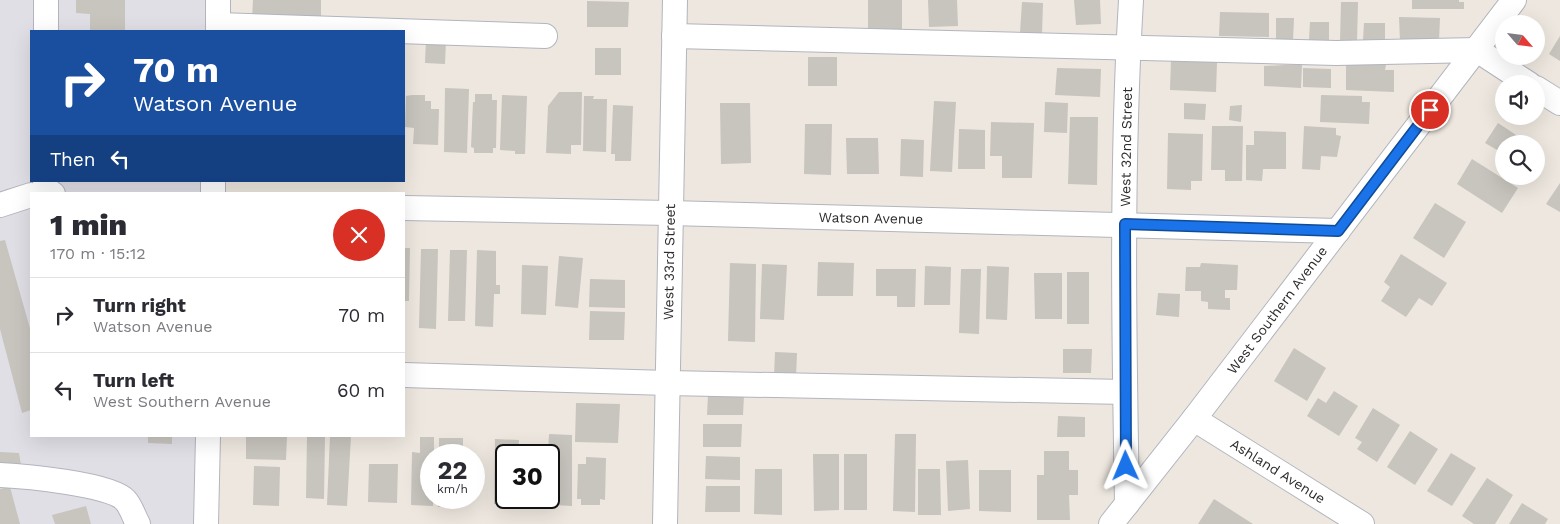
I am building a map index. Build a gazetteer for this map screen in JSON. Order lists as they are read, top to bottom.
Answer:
{
  "streets": {
    "street": [
      "West 32nd Street",
      "Watson Avenue",
      "West 33rd Street",
      "West Southern Avenue",
      "Ashland Avenue"
    ]
  },
  "crossings": [
    ["West 32nd Street", "Watson Avenue"],
    ["West 32nd Street", "West Southern Avenue"],
    ["Watson Avenue", "West 33rd Street"],
    ["Watson Avenue", "West Southern Avenue"],
    ["West Southern Avenue", "Ashland Avenue"]
  ],
  "north": "bottom right",
  "page": {
    "turn": ["70 m", "Watson Avenue"],
    "then": "Then",
    "heading": ["1 min", "170 m · 15:12"],
    "list": [
      {
        "name": "Turn right",
        "note": "Watson Avenue",
        "value": "70 m"
      },
      {
        "name": "Turn left",
        "note": "West Southern Avenue",
        "value": "60 m"
      }
    ],
    "speed": "22 km/h",
    "limit": "30"
  }
}
